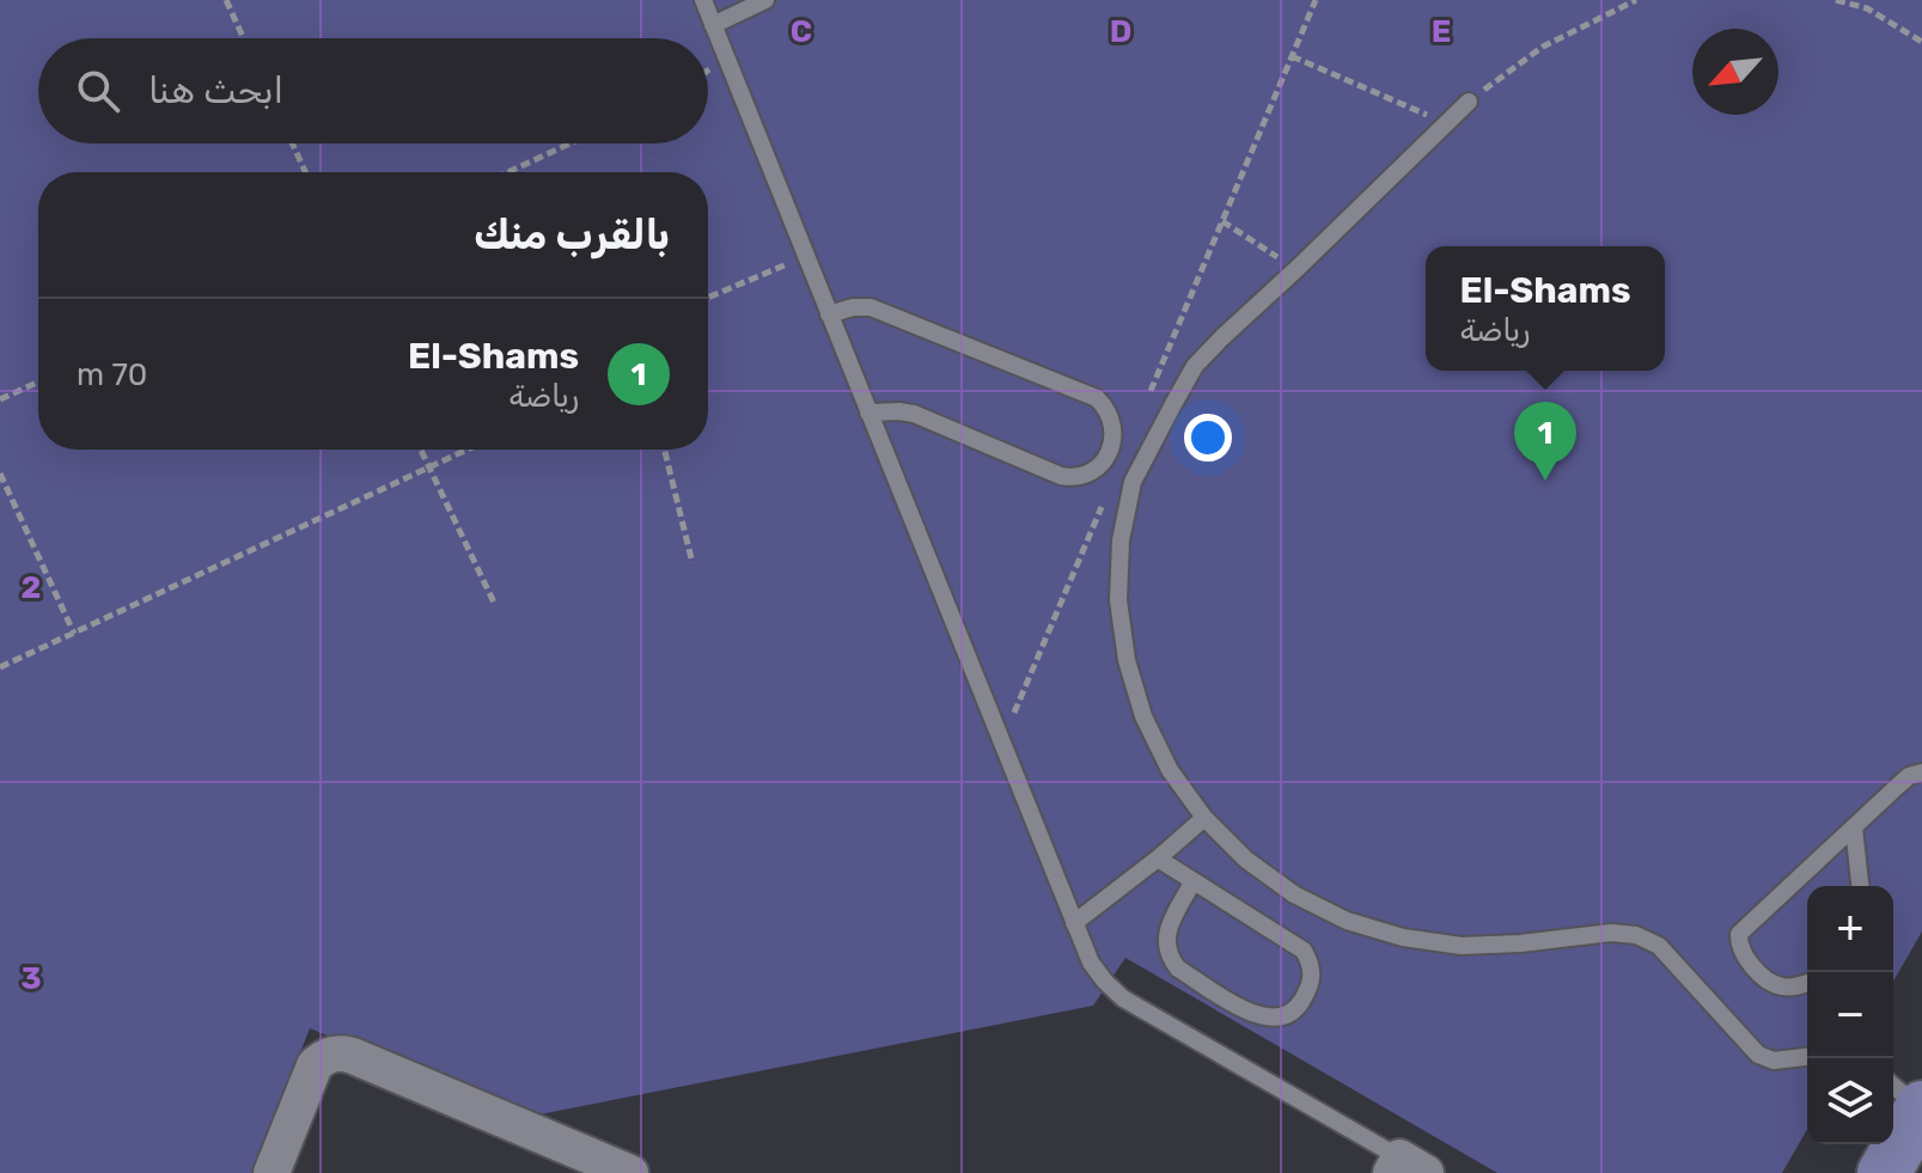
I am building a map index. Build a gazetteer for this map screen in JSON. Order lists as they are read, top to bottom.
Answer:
{
  "north": "bottom left",
  "page": {
    "search": "ابحث هنا",
    "heading": "بالقرب منك",
    "popup": ["El-Shams", "رياضة"],
    "list": [
      {
        "mark": "1",
        "name": "El-Shams",
        "note": "رياضة",
        "value": "70 m"
      }
    ],
    "pins": "1",
    "map_buttons": ["+", "−"]
  },
  "grid": {
    "columns": ["C", "D", "E"],
    "rows": ["2", "3"]
  }
}
